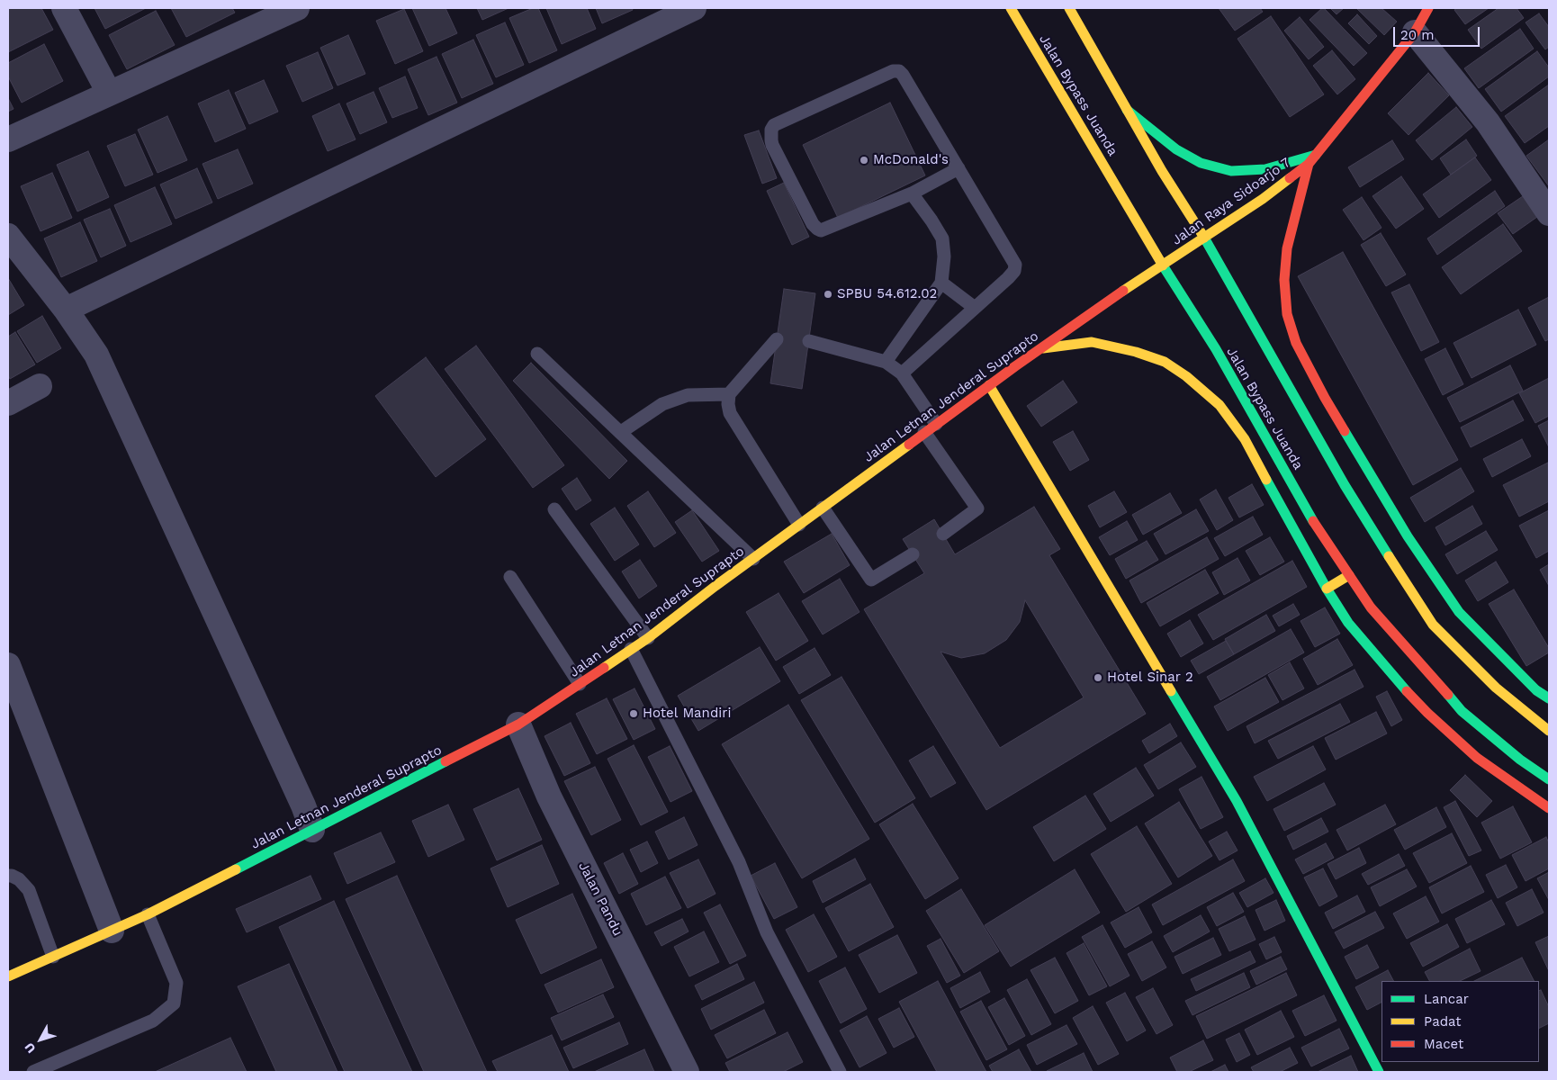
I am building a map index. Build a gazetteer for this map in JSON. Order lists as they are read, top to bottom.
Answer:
{
  "streets": {
    "main road": ["Jalan Bypass Juanda", "Jalan Raya Sidoarjo 7", "Jalan Letnan Jenderal Suprapto"],
    "street": ["Jalan Pandu"]
  },
  "crossings": [
    ["Jalan Bypass Juanda", "Jalan Raya Sidoarjo 7"],
    ["Jalan Bypass Juanda", "Jalan Letnan Jenderal Suprapto"],
    ["Jalan Raya Sidoarjo 7", "Jalan Letnan Jenderal Suprapto"],
    ["Jalan Letnan Jenderal Suprapto", "Jalan Pandu"]
  ],
  "places": [
    "McDonald's",
    "SPBU 54.612.02",
    "Hotel Sinar 2",
    "Hotel Mandiri"
  ],
  "legend": ["Lancar", "Padat", "Macet"],
  "scale_bar": "20 m",
  "north": "bottom left"
}
